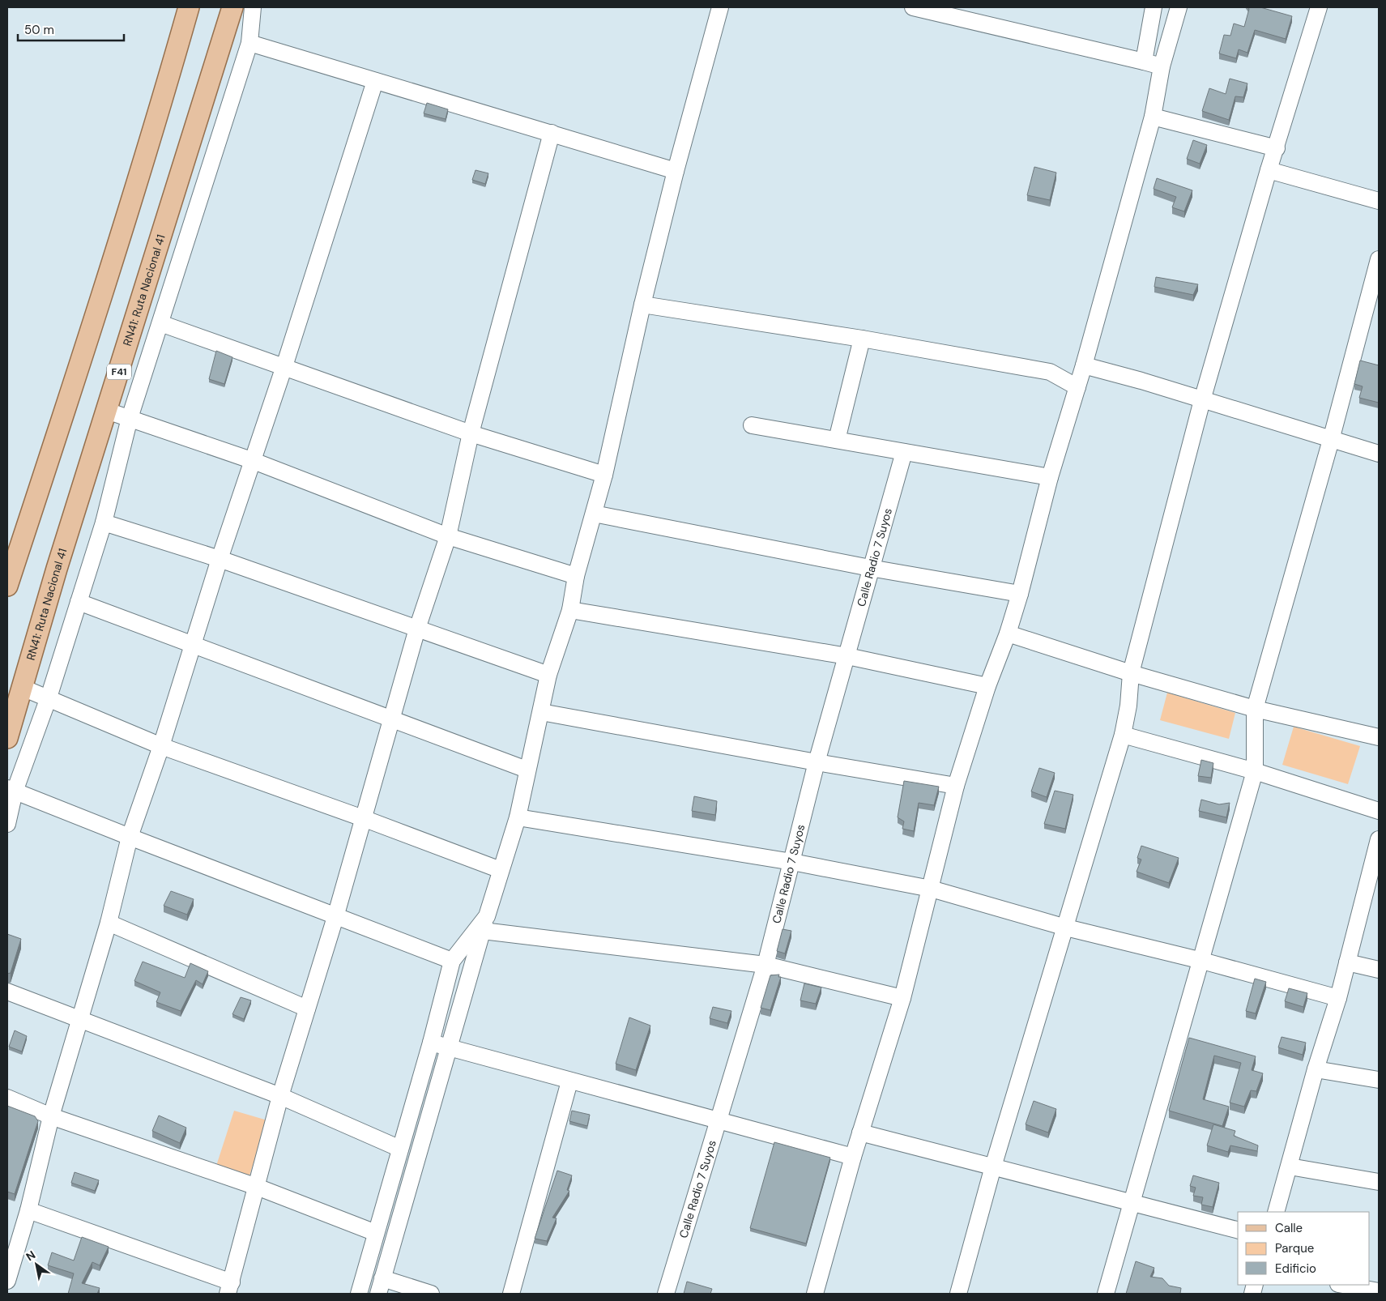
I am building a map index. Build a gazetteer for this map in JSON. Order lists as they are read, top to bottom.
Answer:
{
  "streets": {
    "main road": ["RN41: Ruta Nacional 41", "F41"],
    "street": ["Calle Radio 7 Suyos"]
  },
  "legend": ["Calle", "Parque", "Edificio"],
  "scale_bar": "50 m",
  "north": "top left"
}
